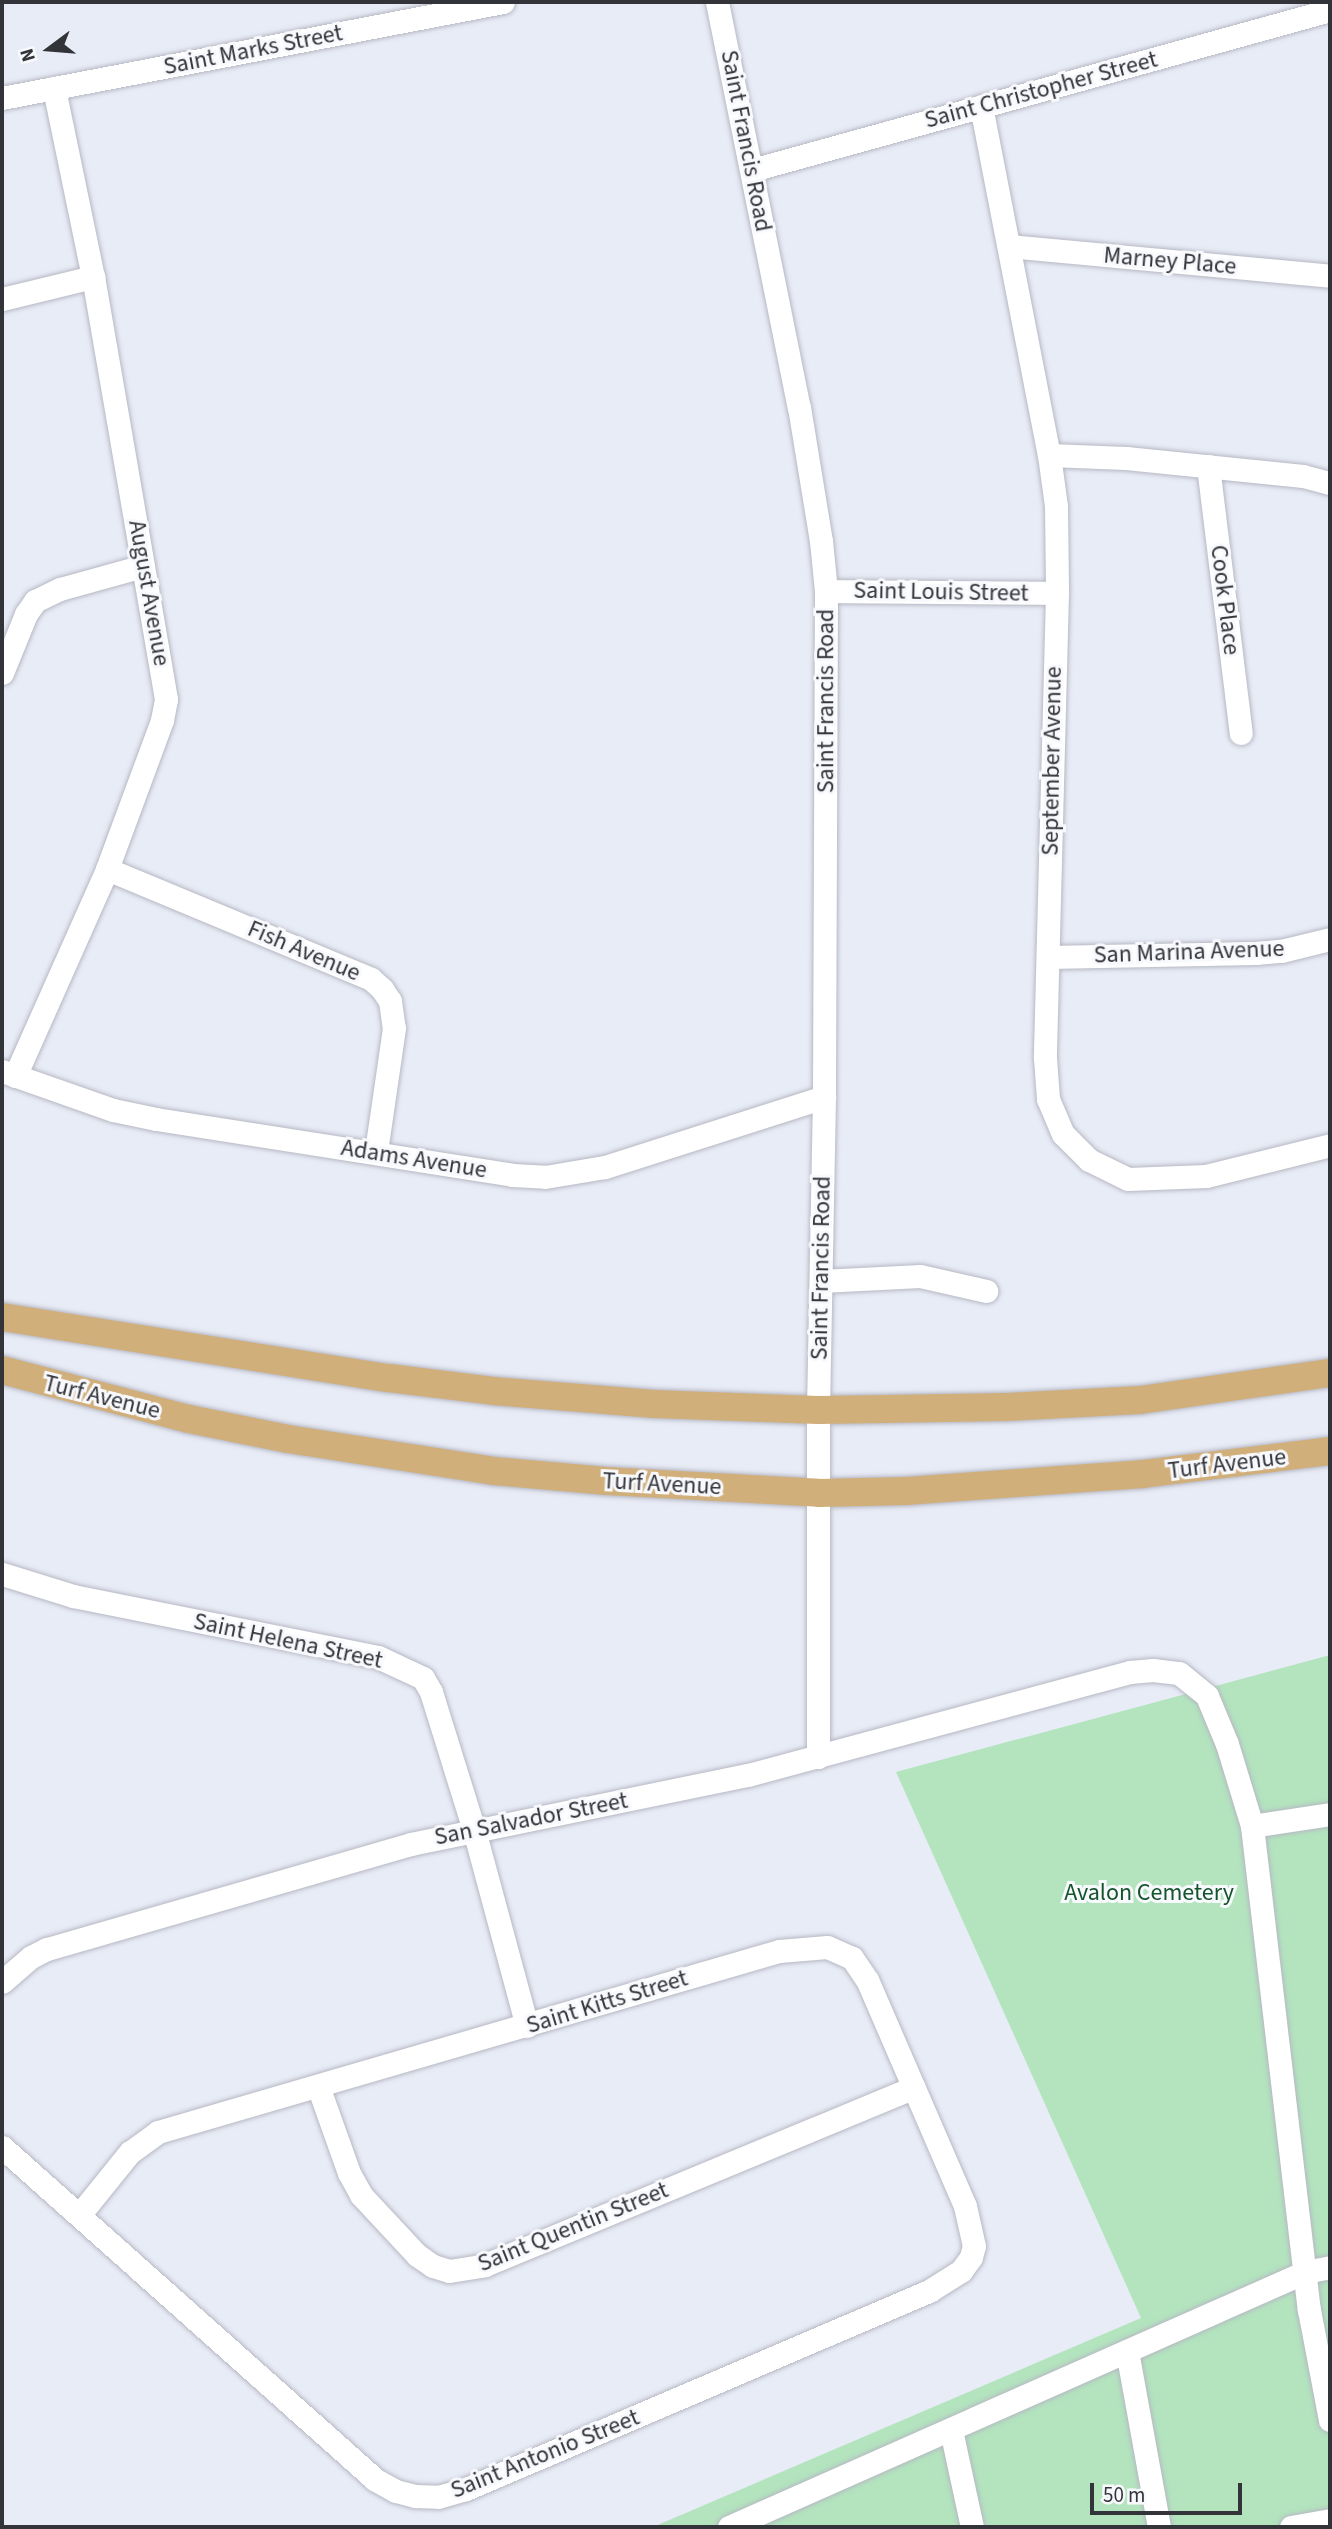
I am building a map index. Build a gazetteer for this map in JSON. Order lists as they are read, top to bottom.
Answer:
{
  "streets": {
    "main road": ["Turf Avenue"],
    "street": [
      "Saint Marks Street",
      "Saint Christopher Street",
      "Saint Francis Road",
      "Marney Place",
      "Saint Louis Street",
      "August Avenue",
      "Cook Place",
      "September Avenue",
      "Fish Avenue",
      "San Marina Avenue",
      "Adams Avenue",
      "Saint Helena Street",
      "San Salvador Street",
      "Saint Kitts Street",
      "Saint Quentin Street",
      "Saint Antonio Street"
    ]
  },
  "crossings": [
    ["Saint Marks Street", "August Avenue"],
    ["Saint Christopher Street", "Saint Francis Road"],
    ["Saint Christopher Street", "September Avenue"],
    ["Saint Francis Road", "Saint Louis Street"],
    ["Saint Francis Road", "Adams Avenue"],
    ["Saint Francis Road", "Turf Avenue"],
    ["Marney Place", "September Avenue"],
    ["Saint Louis Street", "September Avenue"],
    ["August Avenue", "Fish Avenue"],
    ["August Avenue", "Adams Avenue"],
    ["September Avenue", "San Marina Avenue"],
    ["Fish Avenue", "Adams Avenue"],
    ["Saint Helena Street", "San Salvador Street"],
    ["Saint Helena Street", "Saint Kitts Street"],
    ["Saint Kitts Street", "Saint Quentin Street"],
    ["Saint Kitts Street", "Saint Antonio Street"]
  ],
  "parks": ["Avalon Cemetery"],
  "scale_bar": "50 m",
  "north": "left"
}
